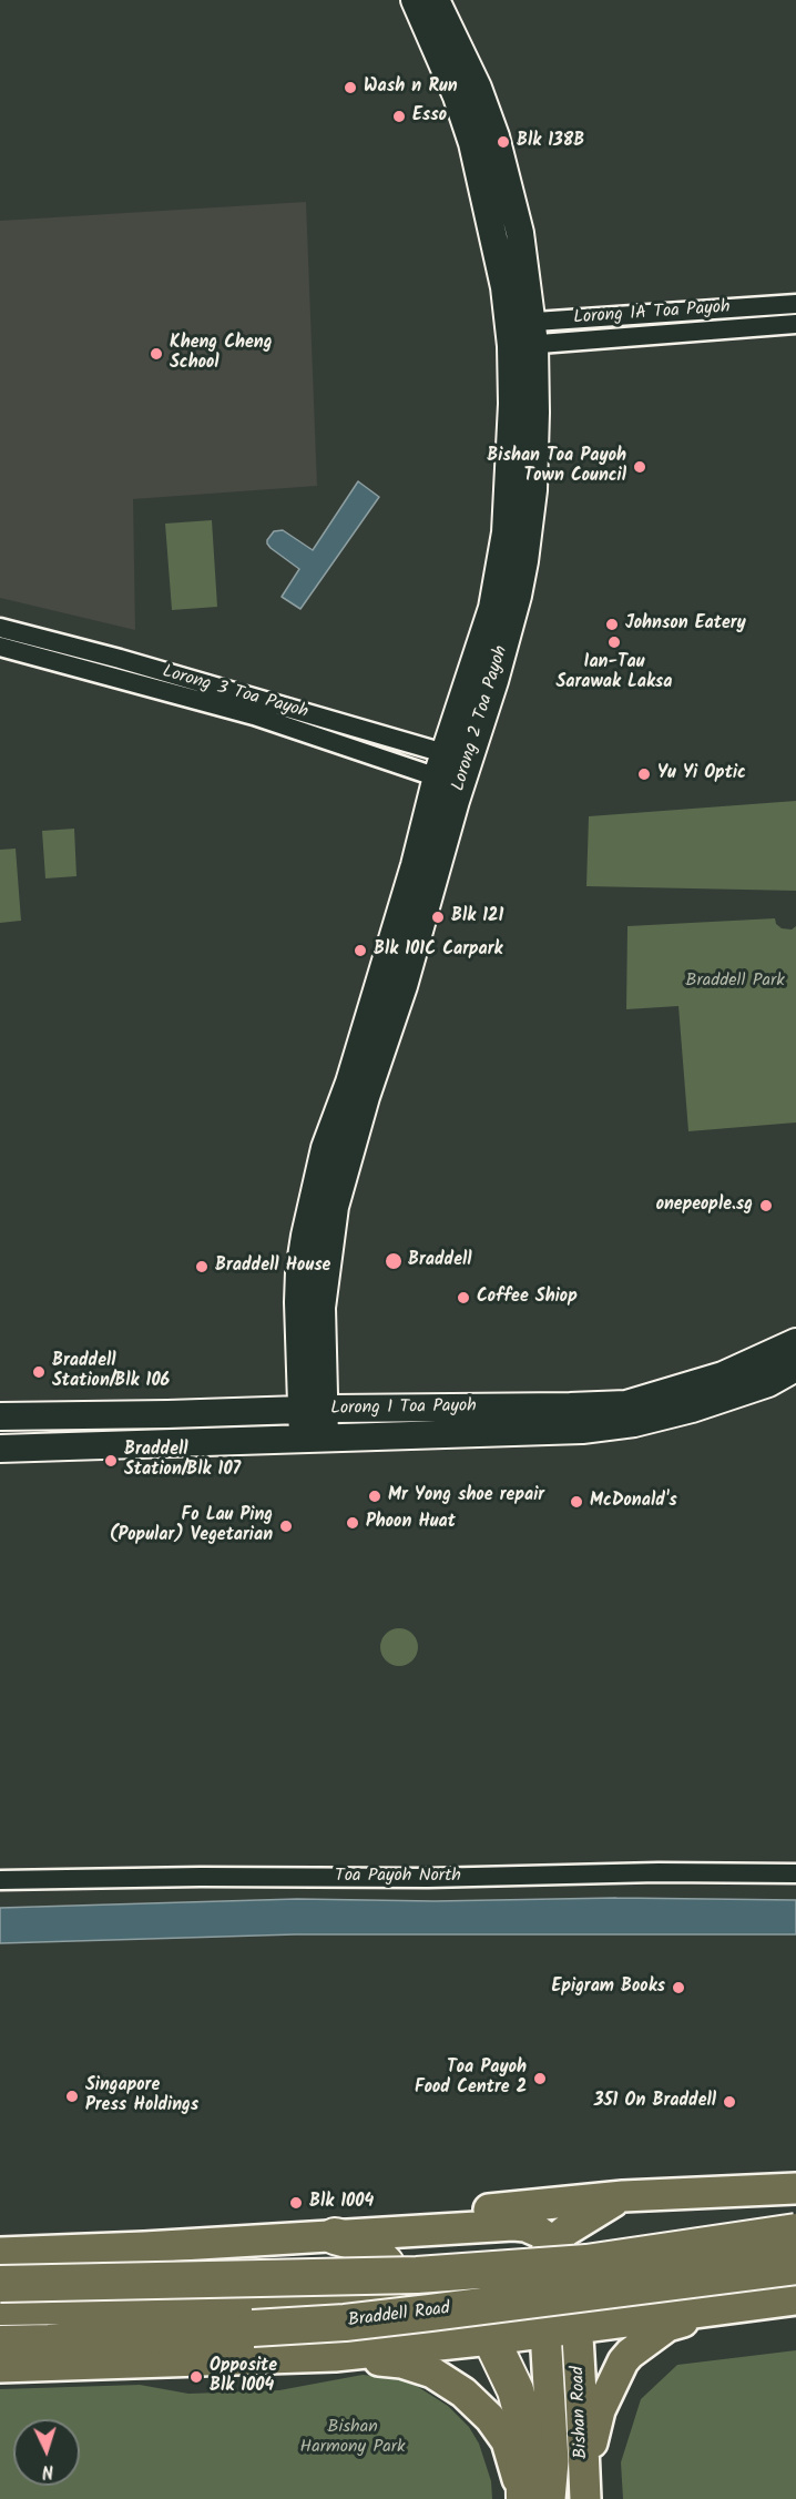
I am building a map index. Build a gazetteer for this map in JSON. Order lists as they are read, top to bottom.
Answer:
{
  "streets": {
    "highway": ["Braddell Road"],
    "main road": ["Bishan Road"],
    "street": [
      "Lorong 1A Toa Payoh",
      "Lorong 3 Toa Payoh",
      "Lorong 2 Toa Payoh",
      "Lorong 1 Toa Payoh",
      "Toa Payoh North"
    ]
  },
  "crossings": [
    ["Lorong 1A Toa Payoh", "Lorong 2 Toa Payoh"],
    ["Lorong 3 Toa Payoh", "Lorong 2 Toa Payoh"],
    ["Lorong 2 Toa Payoh", "Lorong 1 Toa Payoh"],
    ["Braddell Road", "Bishan Road"]
  ],
  "parks": ["Braddell Park", "Bishan Harmony Park"],
  "places": [
    "Wash n Run",
    "Esso",
    "Blk 138B",
    "Kheng Cheng School",
    "Bishan Toa Payoh Town Council",
    "Johnson Eatery",
    "Ian-Tau Sarawak Laksa",
    "Yu Yi Optic",
    "Blk 121",
    "Blk 101C Carpark",
    "onepeople.sg",
    "Braddell",
    "Braddell House",
    "Coffee Shiop",
    "Braddell Station/Blk 106",
    "Braddell Station/Blk 107",
    "Mr Yong shoe repair",
    "McDonald's",
    "Phoon Huat",
    "Fo Lau Ping (Popular) Vegetarian",
    "Epigram Books",
    "Toa Payoh Food Centre 2",
    "Singapore Press Holdings",
    "351 On Braddell",
    "Blk 1004",
    "Opposite Blk 1004"
  ],
  "north": "bottom"
}
